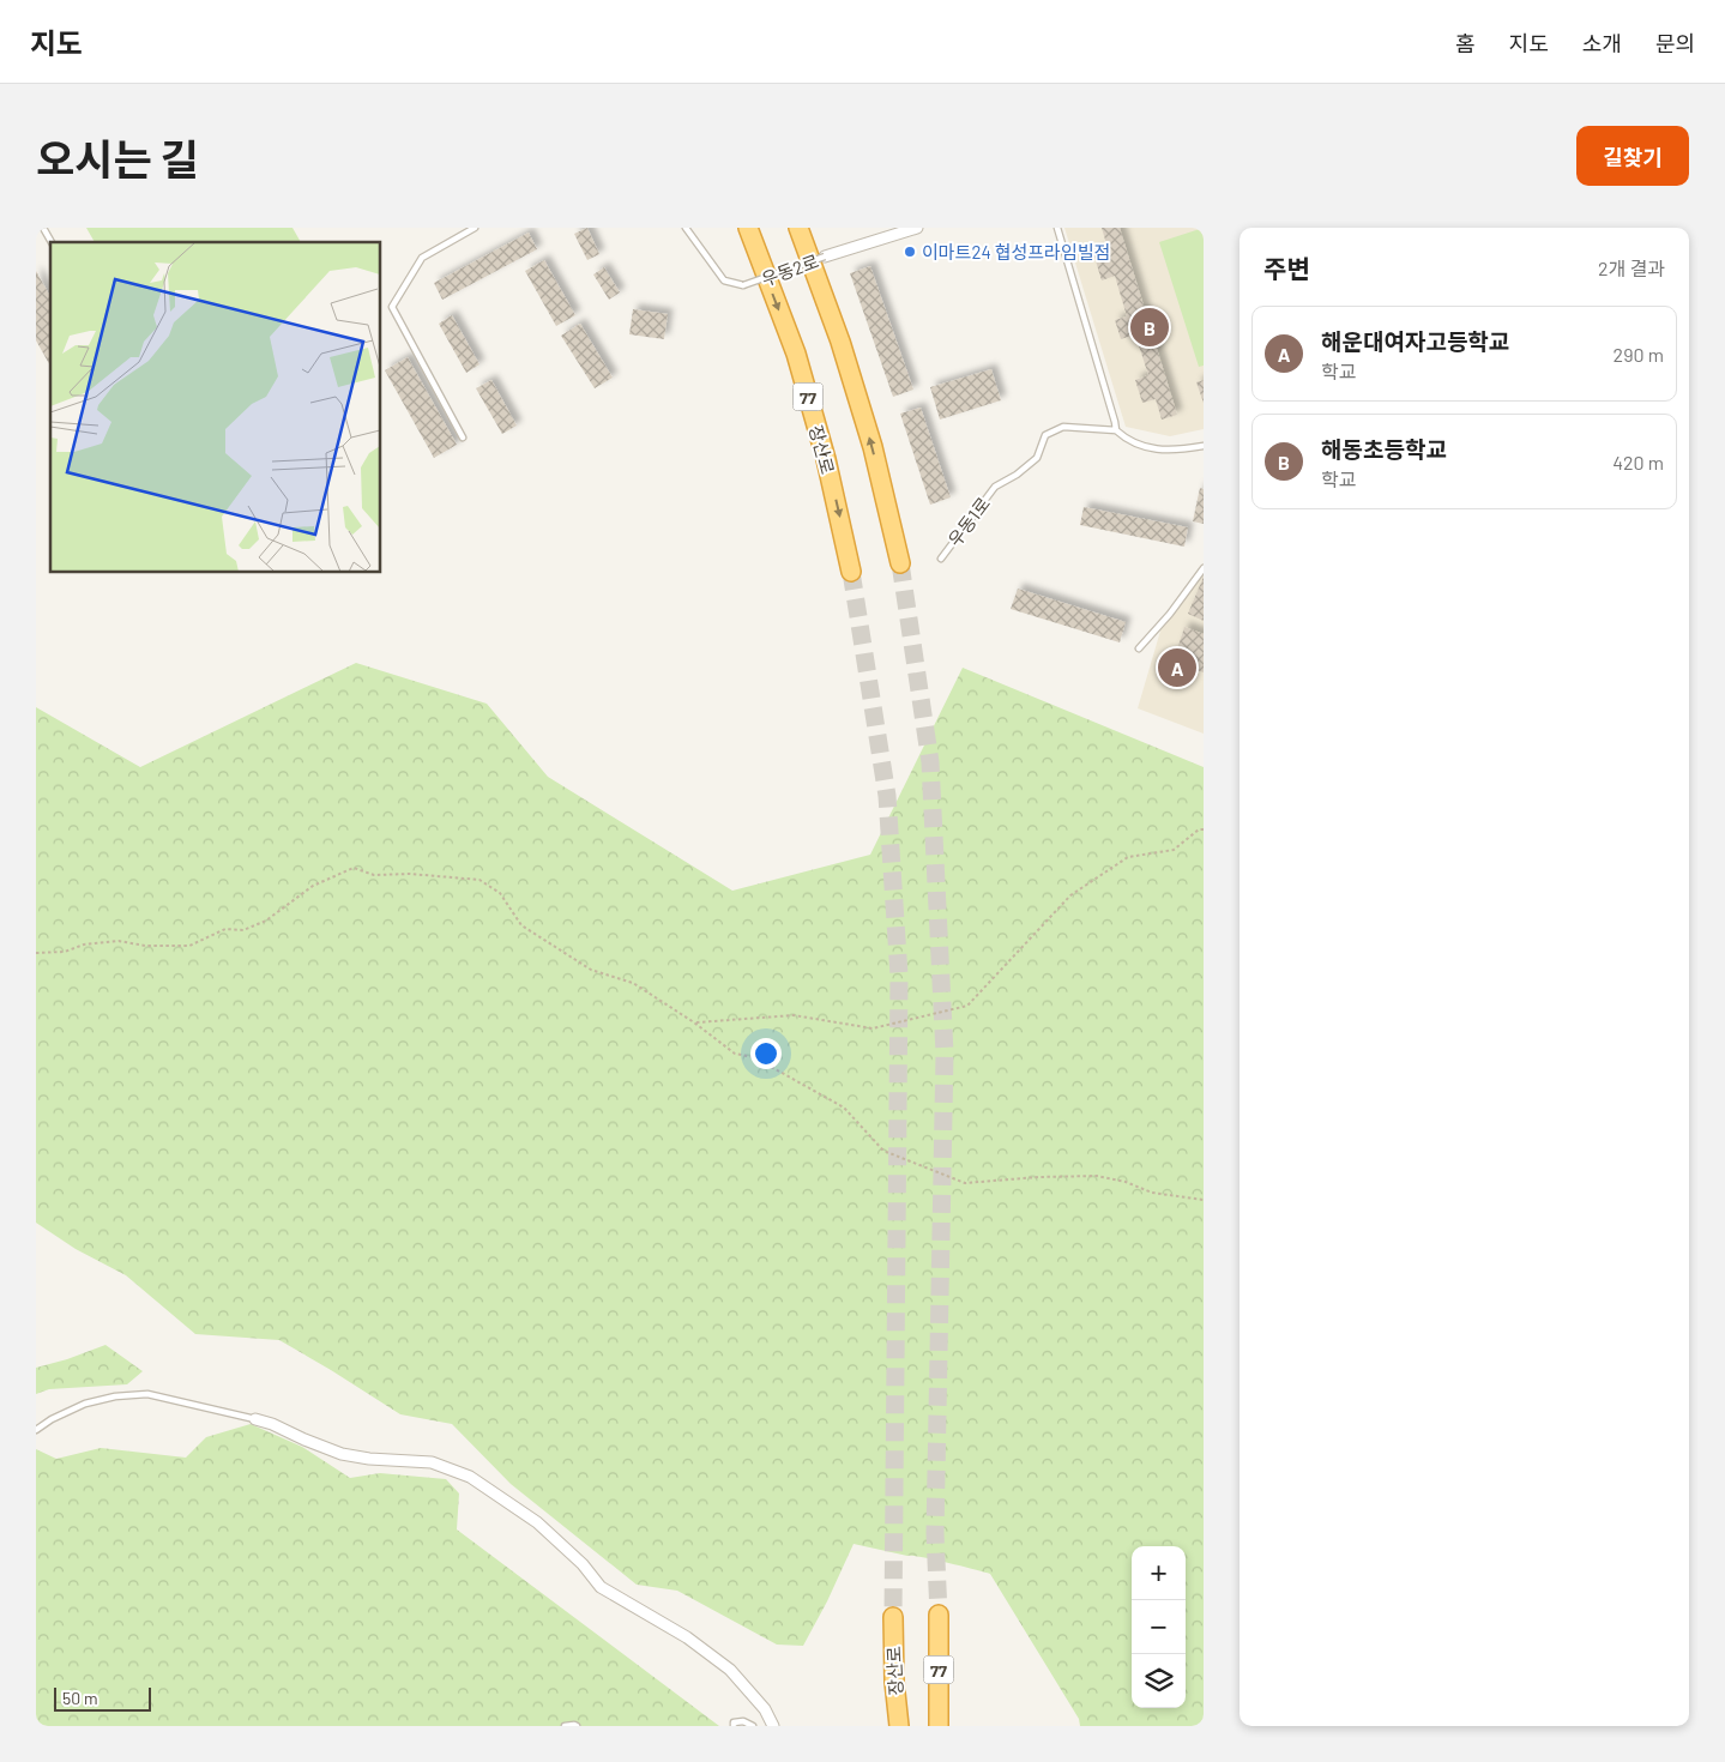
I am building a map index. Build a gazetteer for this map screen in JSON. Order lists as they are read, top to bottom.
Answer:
{
  "streets": {
    "highway": ["77", "장산로"],
    "street": ["우동2로"],
    "lane": ["우동1로"]
  },
  "places": ["이마트24 협성프라임빌점"],
  "scale_bar": "50 m",
  "page": {
    "header": "지도",
    "nav": [
      "홈",
      "지도",
      "소개",
      "문의"
    ],
    "title": "오시는 길",
    "buttons": "길찾기",
    "heading": ["주변", "2개 결과"],
    "pins": ["B", "A"],
    "list": [
      {
        "mark": "A",
        "name": "해운대여자고등학교",
        "note": "학교",
        "value": "290 m"
      },
      {
        "mark": "B",
        "name": "해동초등학교",
        "note": "학교",
        "value": "420 m"
      }
    ],
    "map_buttons": ["+", "−"],
    "scale": "50 m"
  }
}
